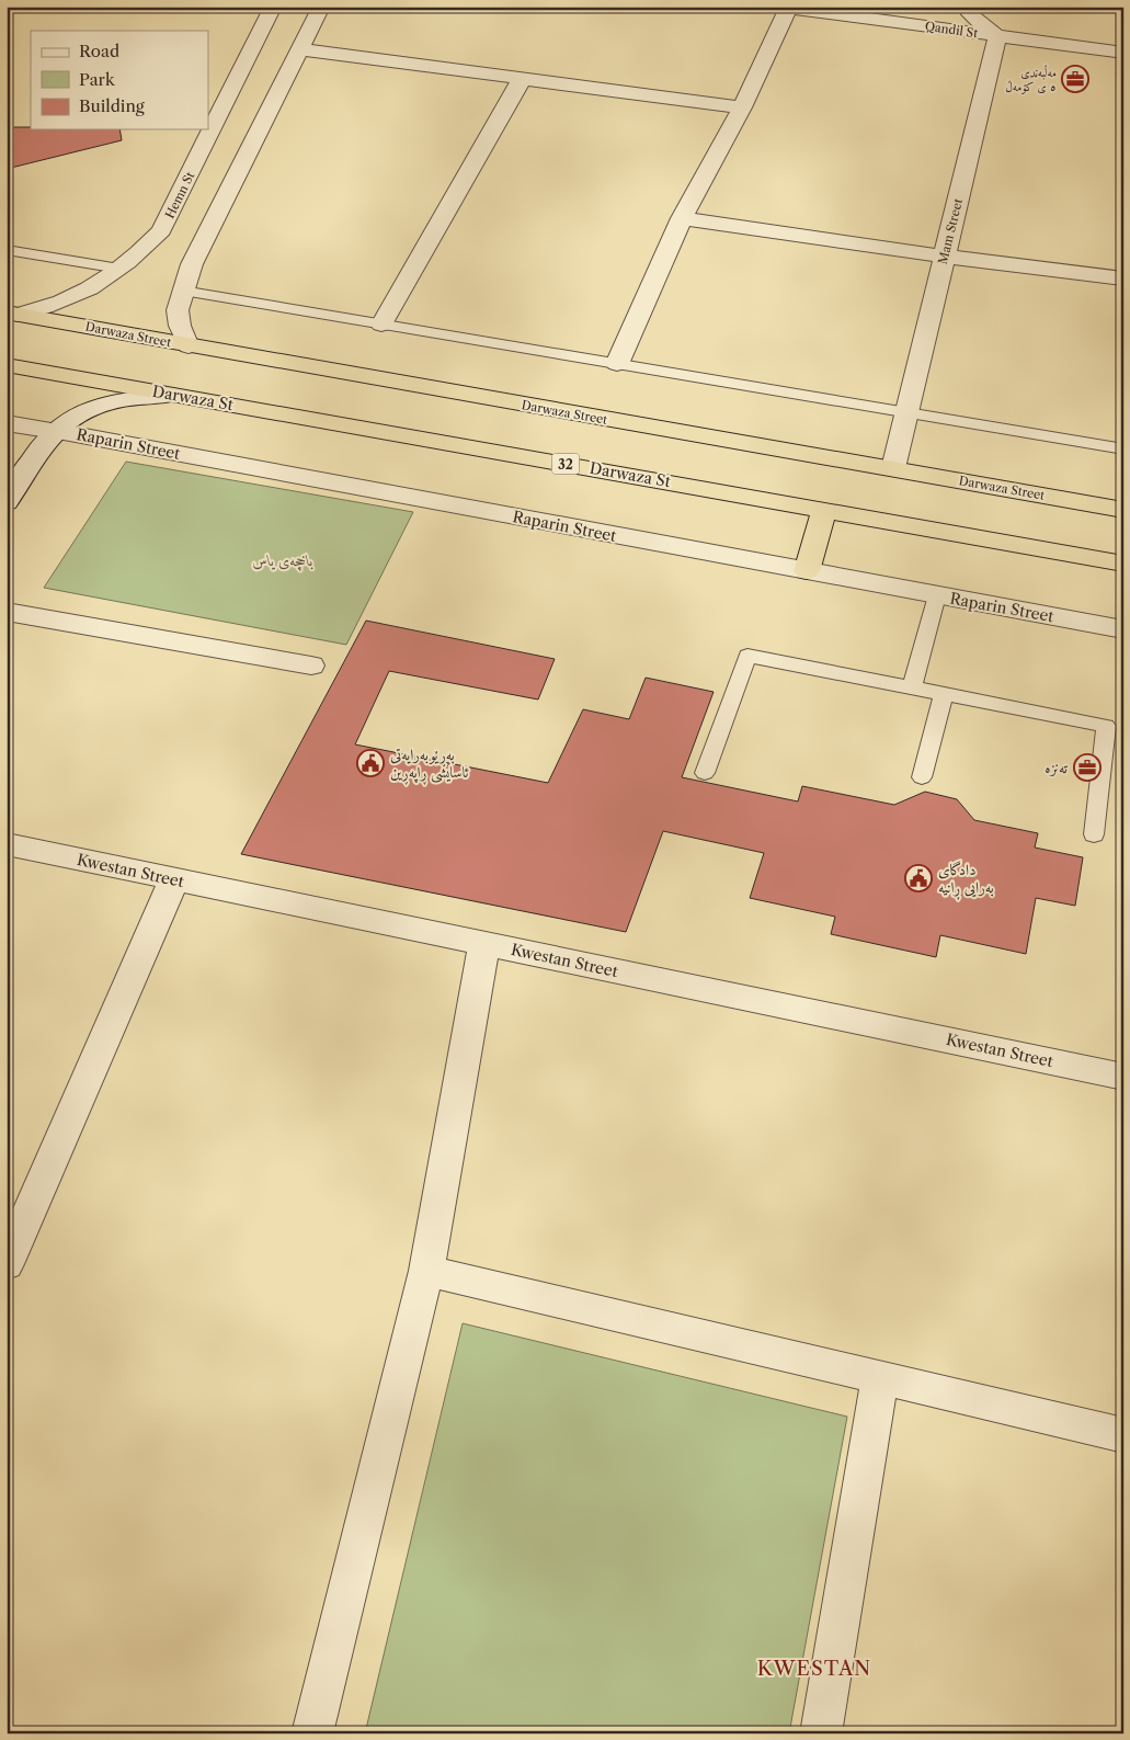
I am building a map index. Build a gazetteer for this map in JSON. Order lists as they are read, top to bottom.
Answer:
{
  "streets": {
    "highway": ["Darwaza Street", "Darwaza St", "32"],
    "street": [
      "Qandil St",
      "Hemn St",
      "Mam Street",
      "Raparin Street",
      "Kwestan Street"
    ]
  },
  "crossings": [
    ["Qandil St", "Mam Street"],
    ["Hemn St", "Darwaza Street"],
    ["Mam Street", "Darwaza Street"]
  ],
  "districts": ["KWESTAN"],
  "parks": ["باخچەی یاس"],
  "places": {
    "office": ["مەڵبەندی ٥ ی کۆمەڵ", "تەنزە"],
    "public building": ["بەڕێوبەرایەتی ئاسایشی ڕاپەڕین", "دادگای بەرایی ڕانیە"]
  },
  "legend": ["Road", "Park", "Building"]
}
